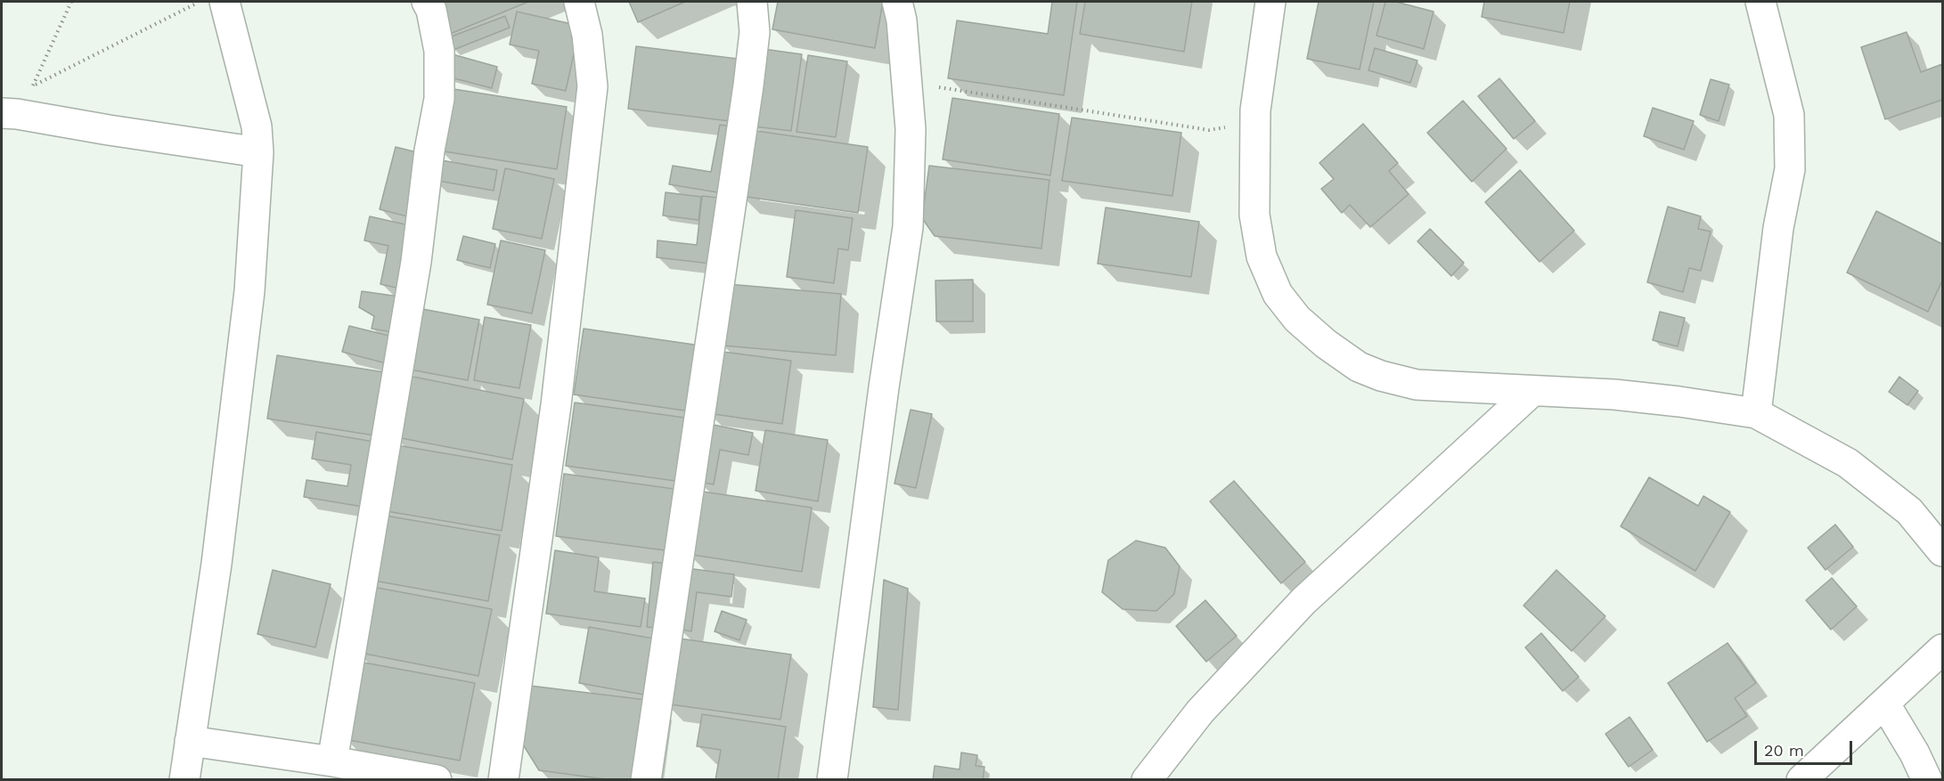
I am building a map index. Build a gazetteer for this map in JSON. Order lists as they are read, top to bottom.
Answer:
{
  "scale_bar": "20 m"
}
